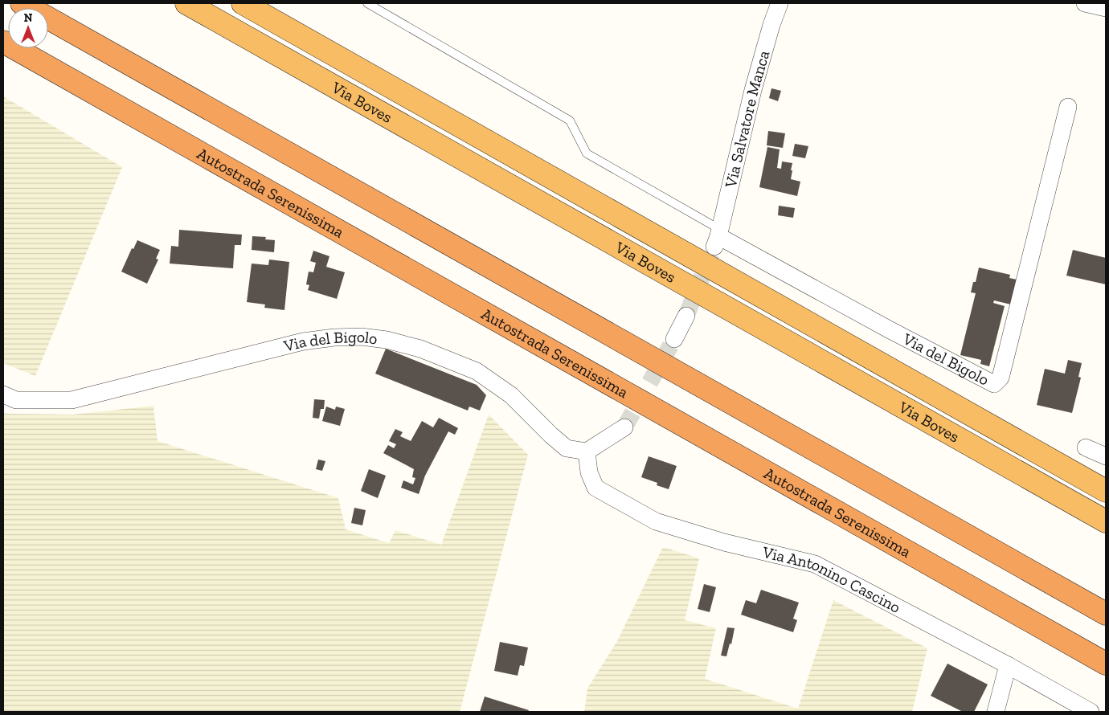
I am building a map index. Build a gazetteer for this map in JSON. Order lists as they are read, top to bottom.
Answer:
{
  "streets": {
    "highway": ["Via Boves", "Autostrada Serenissima"],
    "street": ["Via Salvatore Manca", "Via del Bigolo", "Via Antonino Cascino"]
  },
  "crossings": [
    ["Via Salvatore Manca", "Via del Bigolo"],
    ["Via del Bigolo", "Via Antonino Cascino"]
  ],
  "north": "top"
}
